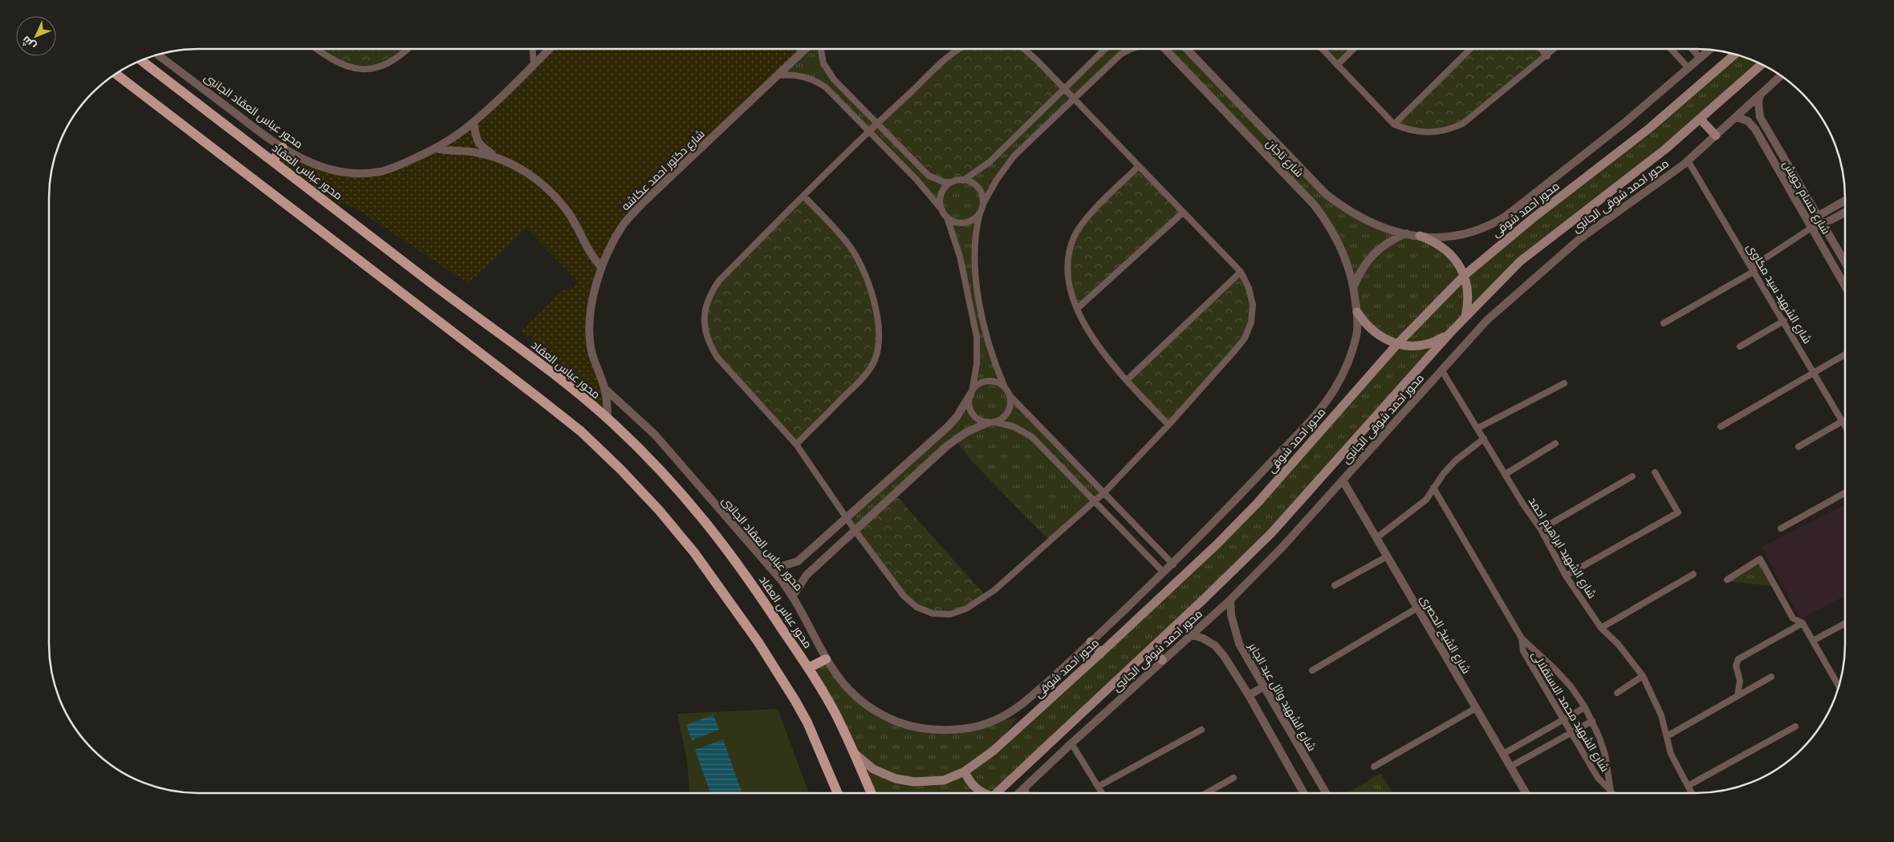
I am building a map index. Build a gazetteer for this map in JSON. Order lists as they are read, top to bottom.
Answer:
{
  "streets": {
    "main road": ["محور عباس العقاد", "محور احمد شوقى"],
    "street": [
      "محور عباس العقاد الجانبى",
      "شارع تاجان",
      "شارع دكتور احمد عكاشه",
      "محور احمد شوقى الجانبى",
      "شارع حسام جويش",
      "شارع الشهيد سيد مكاوى",
      "شارع الشهيد ابراهيم احمد",
      "شارع الشيخ الحصرى",
      "شارع الشهيد وائل عبد الجابر",
      "شارع الشهيد محمد الاستقلالى"
    ]
  },
  "crossings": [
    ["محور عباس العقاد الجانبى", "شارع دكتور احمد عكاشه"],
    ["شارع تاجان", "محور احمد شوقى"],
    ["شارع دكتور احمد عكاشه", "محور عباس العقاد"],
    ["محور عباس العقاد", "محور احمد شوقى"],
    ["محور احمد شوقى الجانبى", "شارع حسام جويش"],
    ["محور احمد شوقى الجانبى", "شارع الشهيد سيد مكاوى"],
    ["محور احمد شوقى الجانبى", "شارع الشهيد ابراهيم احمد"],
    ["محور احمد شوقى الجانبى", "شارع الشيخ الحصرى"],
    ["محور احمد شوقى الجانبى", "شارع الشهيد وائل عبد الجابر"]
  ],
  "north": "bottom left"
}
